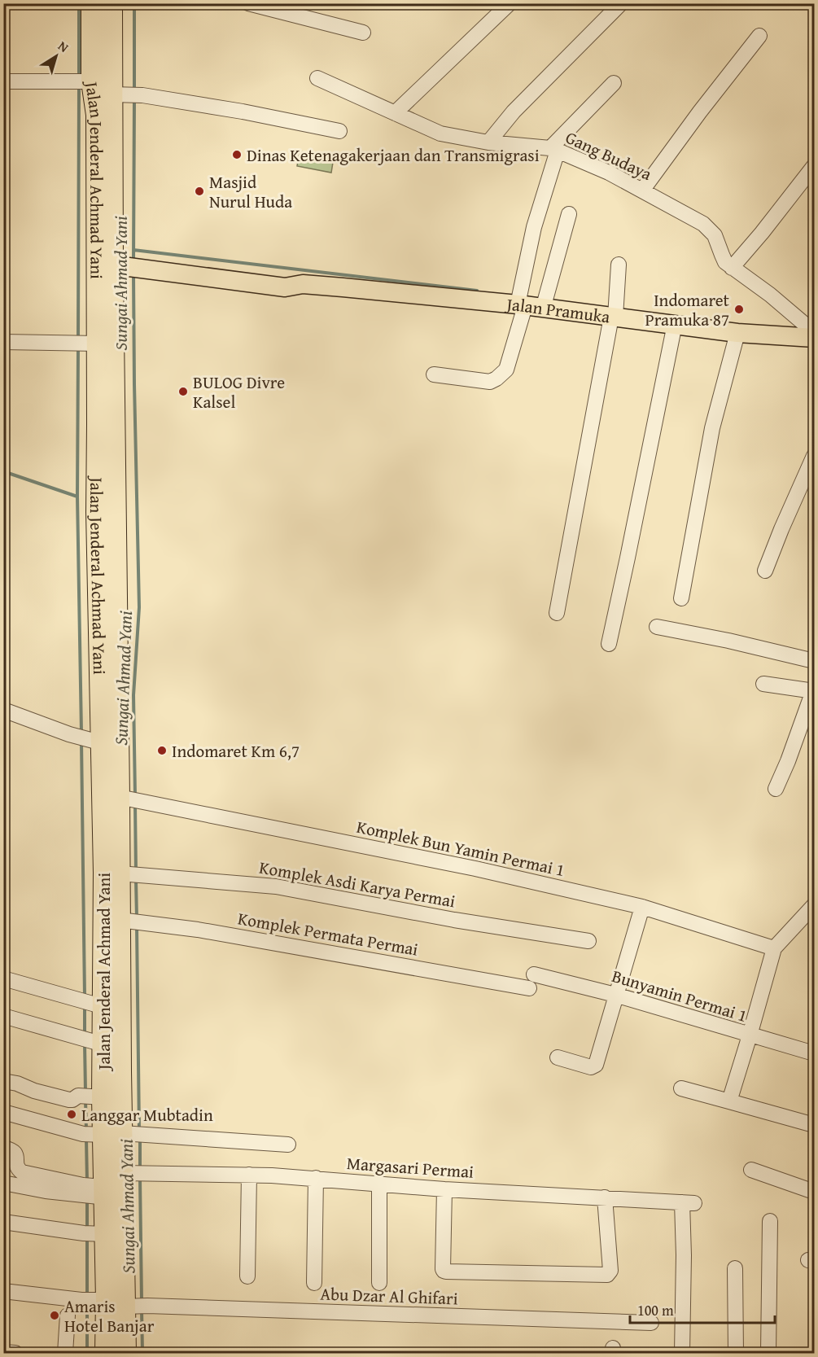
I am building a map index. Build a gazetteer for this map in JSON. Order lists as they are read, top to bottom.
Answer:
{
  "streets": {
    "highway": ["Jalan Jenderal Achmad Yani"],
    "main road": ["Jalan Pramuka"],
    "street": [
      "Gang Budaya",
      "Komplek Bun Yamin Permai 1",
      "Komplek Asdi Karya Permai",
      "Komplek Permata Permai",
      "Bunyamin Permai 1",
      "Margasari Permai",
      "Abu Dzar Al Ghifari"
    ]
  },
  "crossings": [
    ["Jalan Jenderal Achmad Yani", "Jalan Pramuka"],
    ["Jalan Jenderal Achmad Yani", "Komplek Bun Yamin Permai 1"],
    ["Jalan Jenderal Achmad Yani", "Komplek Asdi Karya Permai"],
    ["Jalan Jenderal Achmad Yani", "Komplek Permata Permai"],
    ["Jalan Jenderal Achmad Yani", "Margasari Permai"],
    ["Jalan Jenderal Achmad Yani", "Abu Dzar Al Ghifari"]
  ],
  "water": ["Sungai Ahmad Yani"],
  "places": [
    "Dinas Ketenagakerjaan dan Transmigrasi",
    "Masjid Nurul Huda",
    "Indomaret Pramuka 87",
    "BULOG Divre Kalsel",
    "Indomaret Km 6,7",
    "Langgar Mubtadin",
    "Amaris Hotel Banjar"
  ],
  "scale_bar": "100 m",
  "north": "top right"
}
